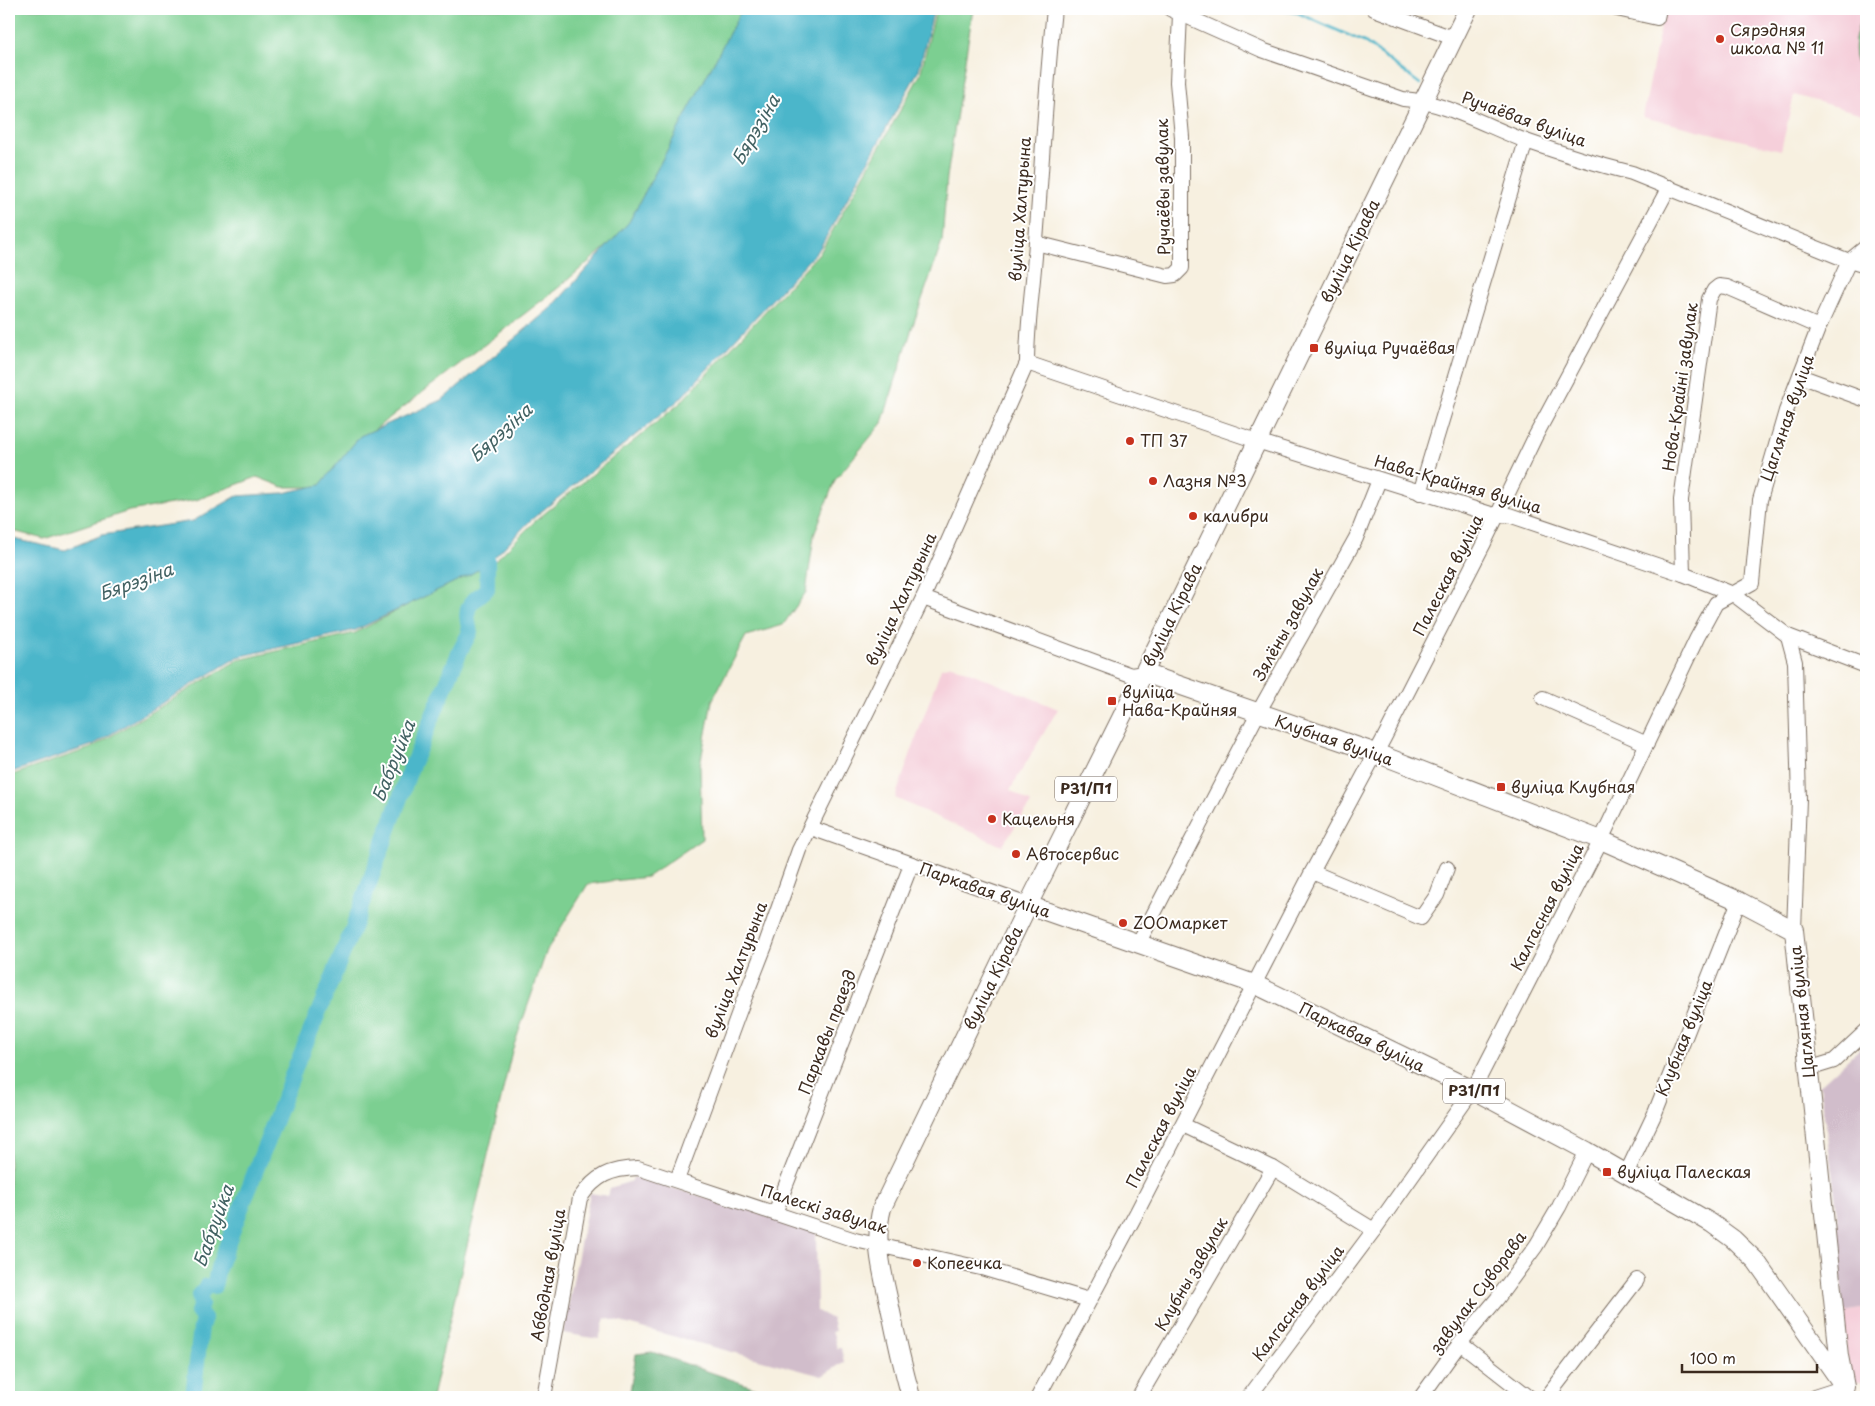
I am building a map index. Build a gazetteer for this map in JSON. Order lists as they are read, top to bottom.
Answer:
{
  "streets": {
    "main road": [
      "вуліца Кірава",
      "Цагляная вуліца",
      "Клубная вуліца",
      "Р31/П1",
      "Паркавая вуліца"
    ],
    "street": [
      "Ручаёвая вуліца",
      "Ручаёвы завулак",
      "вуліца Халтурына",
      "Нова-Крайні завулак",
      "Нава-Крайняя вуліца",
      "Палеская вуліца",
      "Зялёны завулак",
      "Калгасная вуліца",
      "Паркавы праезд",
      "Палескі завулак",
      "Клубны завулак",
      "Абводная вуліца",
      "завулак Суворава"
    ]
  },
  "crossings": [
    ["Ручаёвая вуліца", "Ручаёвы завулак"],
    ["Ручаёвая вуліца", "вуліца Кірава"],
    ["Ручаёвая вуліца", "Цагляная вуліца"],
    ["Ручаёвая вуліца", "Палеская вуліца"],
    ["Ручаёвы завулак", "вуліца Халтурына"],
    ["вуліца Халтурына", "Нава-Крайняя вуліца"],
    ["вуліца Халтурына", "Клубная вуліца"],
    ["вуліца Халтурына", "Паркавая вуліца"],
    ["вуліца Халтурына", "Палескі завулак"],
    ["вуліца Кірава", "Нава-Крайняя вуліца"],
    ["вуліца Кірава", "Клубная вуліца"],
    ["вуліца Кірава", "Паркавая вуліца"],
    ["вуліца Кірава", "Палескі завулак"],
    ["Нова-Крайні завулак", "Цагляная вуліца"],
    ["Нова-Крайні завулак", "Нава-Крайняя вуліца"],
    ["Цагляная вуліца", "Нава-Крайняя вуліца"],
    ["Цагляная вуліца", "Клубная вуліца"],
    ["Цагляная вуліца", "Паркавая вуліца"],
    ["Цагляная вуліца", "Калгасная вуліца"],
    ["Нава-Крайняя вуліца", "Палеская вуліца"],
    ["Нава-Крайняя вуліца", "Зялёны завулак"],
    ["Нава-Крайняя вуліца", "Калгасная вуліца"],
    ["Палеская вуліца", "Клубная вуліца"],
    ["Палеская вуліца", "Паркавая вуліца"],
    ["Палеская вуліца", "Палескі завулак"],
    ["Зялёны завулак", "Клубная вуліца"],
    ["Зялёны завулак", "Паркавая вуліца"],
    ["Клубная вуліца", "Паркавая вуліца"],
    ["Клубная вуліца", "Калгасная вуліца"],
    ["Паркавая вуліца", "Калгасная вуліца"],
    ["Паркавая вуліца", "Паркавы праезд"],
    ["Паркавая вуліца", "завулак Суворава"],
    ["Паркавы праезд", "Палескі завулак"],
    ["Палескі завулак", "Абводная вуліца"]
  ],
  "water": ["Бярэзіна", "Бабруйка"],
  "places": {
    "other": [
      "Сярэдняя школа № 11",
      "ТП 37",
      "Лазня №3",
      "калибри",
      "Кацельня",
      "Автосервис",
      "ZOOмаркет",
      "Копеечка"
    ],
    "transit": [
      "вуліца Ручаёвая",
      "вуліца Нава-Крайняя",
      "вуліца Клубная",
      "вуліца Палеская"
    ]
  },
  "scale_bar": "100 m"
}
